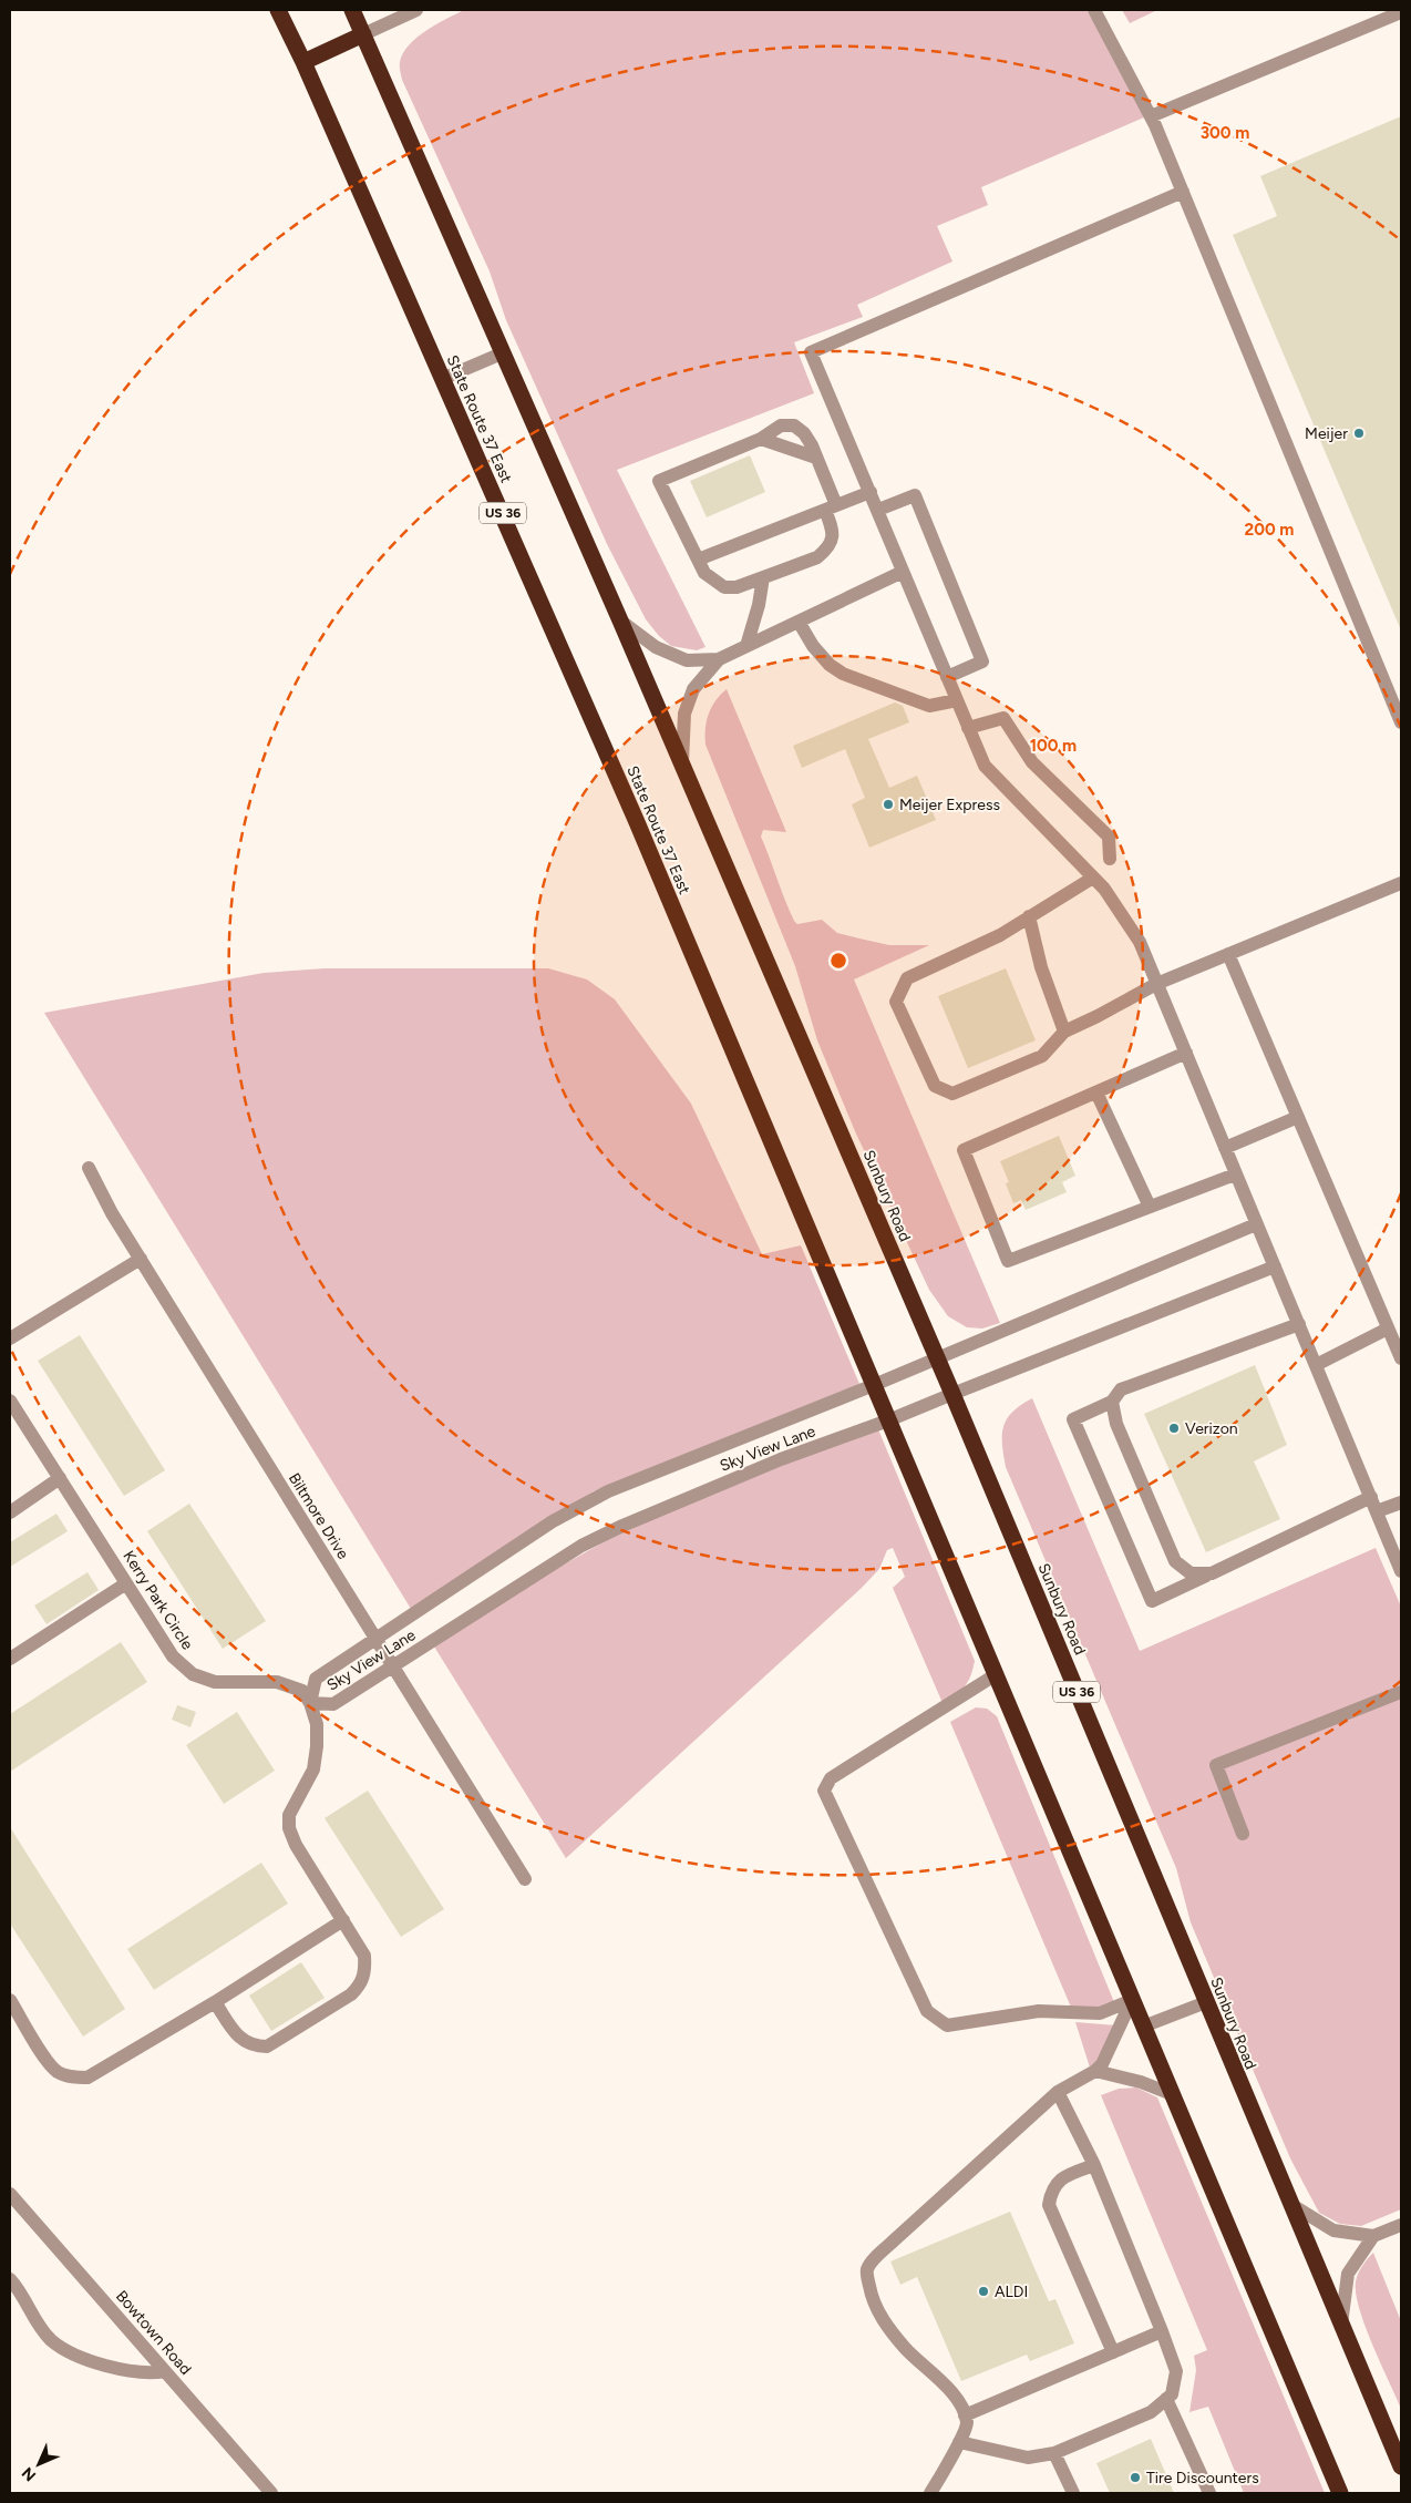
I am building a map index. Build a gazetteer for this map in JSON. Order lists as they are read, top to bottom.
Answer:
{
  "streets": {
    "highway": ["State Route 37 East", "US 36", "Sunbury Road"],
    "street": [
      "Sky View Lane",
      "Biltmore Drive",
      "Kerry Park Circle",
      "Bowtown Road"
    ]
  },
  "crossings": [
    ["State Route 37 East", "US 36"],
    ["State Route 37 East", "Sky View Lane"],
    ["US 36", "Sunbury Road"],
    ["US 36", "Sky View Lane"],
    ["Sunbury Road", "Sky View Lane"],
    ["Sky View Lane", "Biltmore Drive"],
    ["Sky View Lane", "Kerry Park Circle"]
  ],
  "places": [
    "Meijer",
    "Meijer Express",
    "Verizon",
    "ALDI",
    "Tire Discounters"
  ],
  "north": "bottom left",
  "rings": ["300 m", "200 m", "100 m"]
}
